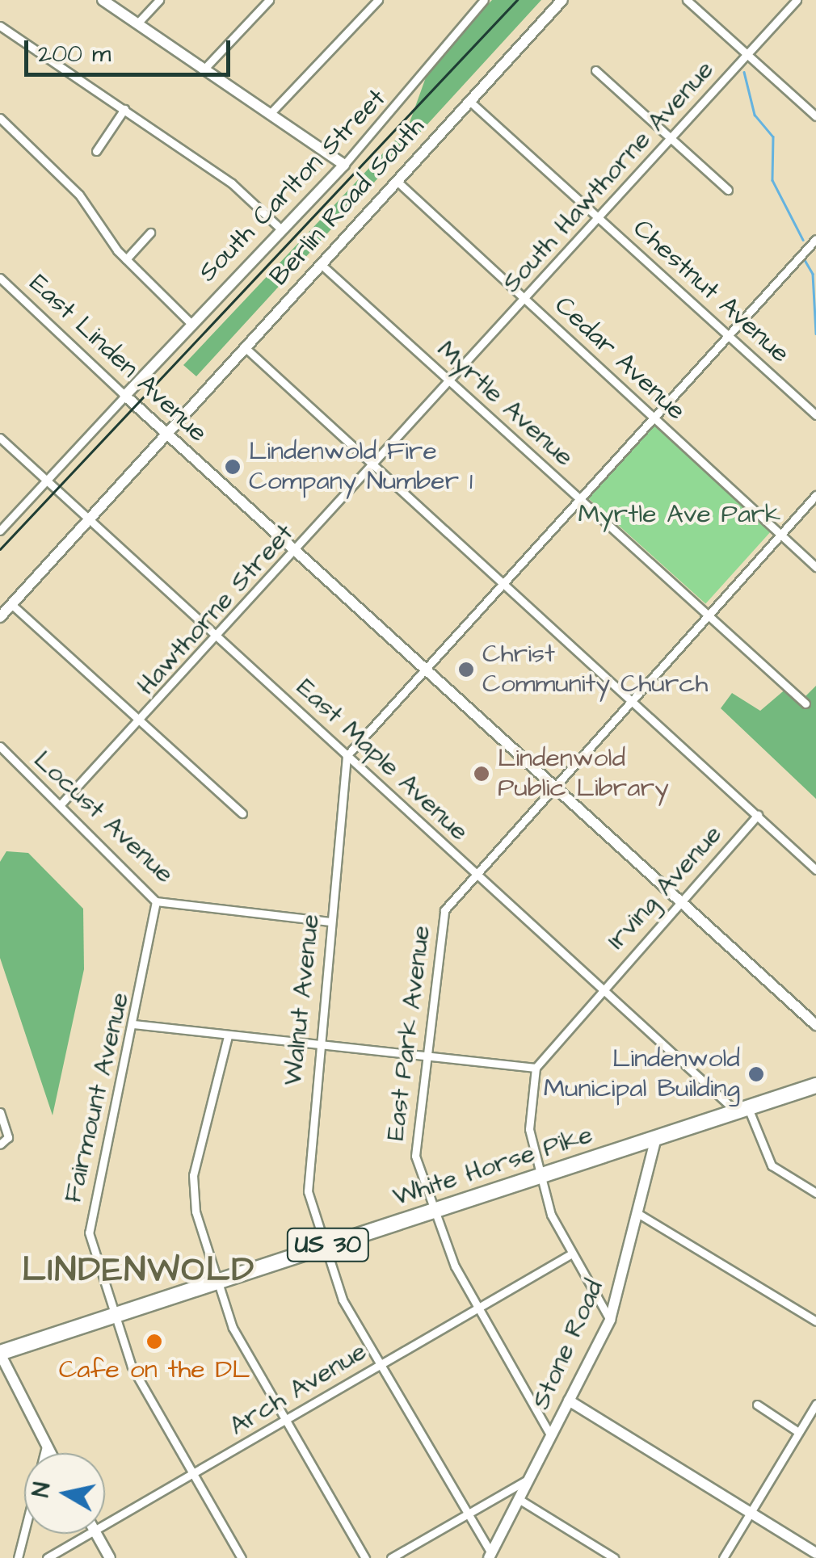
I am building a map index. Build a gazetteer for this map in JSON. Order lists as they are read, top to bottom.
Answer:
{
  "streets": {
    "highway": ["White Horse Pike", "US 30"],
    "street": [
      "South Hawthorne Avenue",
      "South Carlton Street",
      "Berlin Road South",
      "Chestnut Avenue",
      "East Linden Avenue",
      "Cedar Avenue",
      "Myrtle Avenue",
      "Hawthorne Street",
      "East Maple Avenue",
      "Locust Avenue",
      "Irving Avenue",
      "Walnut Avenue",
      "East Park Avenue",
      "Fairmount Avenue",
      "Stone Road",
      "Arch Avenue"
    ]
  },
  "crossings": [
    ["South Hawthorne Avenue", "Chestnut Avenue"],
    ["South Hawthorne Avenue", "Cedar Avenue"],
    ["South Hawthorne Avenue", "Myrtle Avenue"],
    ["South Hawthorne Avenue", "Hawthorne Street"],
    ["South Carlton Street", "East Linden Avenue"],
    ["Berlin Road South", "Chestnut Avenue"],
    ["Berlin Road South", "East Linden Avenue"],
    ["Berlin Road South", "Cedar Avenue"],
    ["Berlin Road South", "Myrtle Avenue"],
    ["Berlin Road South", "East Maple Avenue"],
    ["East Linden Avenue", "Hawthorne Street"],
    ["East Linden Avenue", "Irving Avenue"],
    ["Myrtle Avenue", "Hawthorne Street"],
    ["Hawthorne Street", "East Maple Avenue"],
    ["Hawthorne Street", "Locust Avenue"],
    ["East Maple Avenue", "Irving Avenue"],
    ["East Maple Avenue", "Walnut Avenue"],
    ["East Maple Avenue", "East Park Avenue"],
    ["East Maple Avenue", "White Horse Pike"],
    ["Locust Avenue", "Walnut Avenue"],
    ["Locust Avenue", "Fairmount Avenue"],
    ["Walnut Avenue", "White Horse Pike"],
    ["Walnut Avenue", "Stone Road"],
    ["Walnut Avenue", "Arch Avenue"],
    ["East Park Avenue", "White Horse Pike"],
    ["East Park Avenue", "Stone Road"],
    ["East Park Avenue", "Arch Avenue"],
    ["Fairmount Avenue", "White Horse Pike"],
    ["Fairmount Avenue", "Arch Avenue"],
    ["White Horse Pike", "Stone Road"]
  ],
  "districts": ["LINDENWOLD"],
  "parks": ["Myrtle Ave Park"],
  "places": [
    "Lindenwold Fire Company Number 1",
    "Christ Community Church",
    "Lindenwold Public Library",
    "Lindenwold Municipal Building",
    "Cafe on the DL"
  ],
  "scale_bar": "200 m",
  "north": "left"
}
